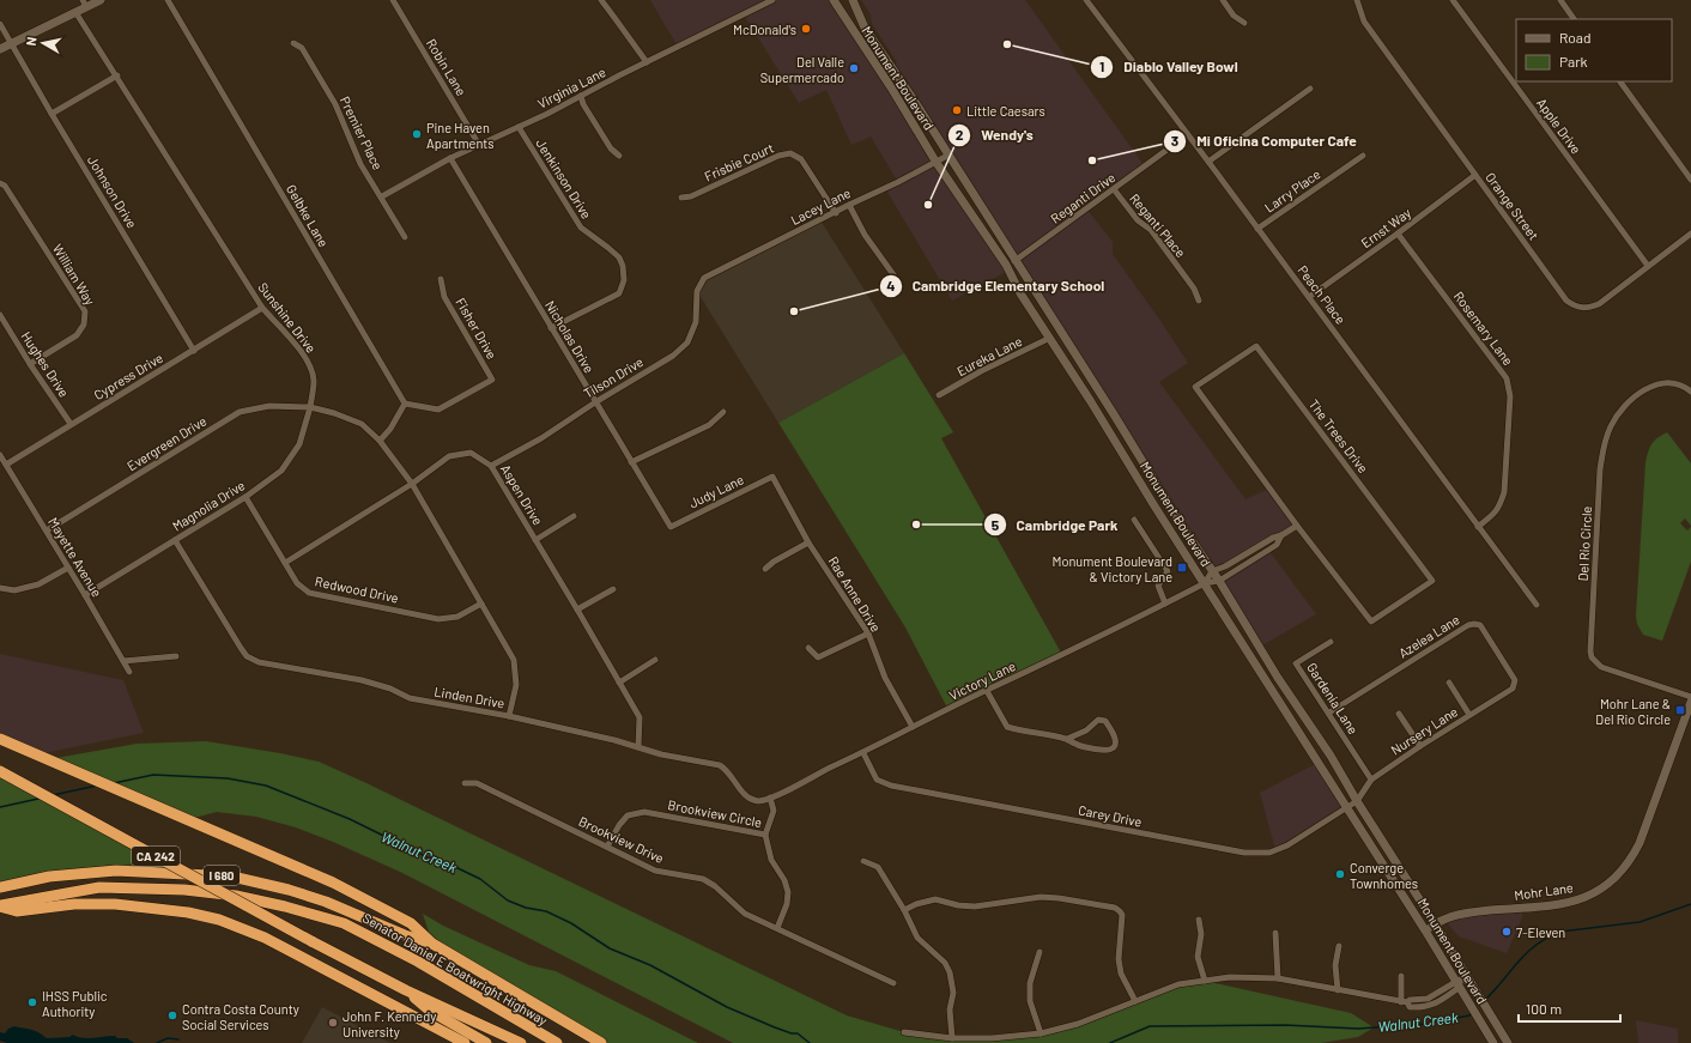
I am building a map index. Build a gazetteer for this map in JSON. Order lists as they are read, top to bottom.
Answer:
{
  "streets": {
    "highway": ["CA 242", "I 680", "Senator Daniel E Boatwright Highway"],
    "main road": ["Monument Boulevard", "Mohr Lane"],
    "street": [
      "Robin Lane",
      "Virginia Lane",
      "Apple Drive",
      "Premier Place",
      "Frisbie Court",
      "Jenkinson Drive",
      "Larry Place",
      "Johnson Drive",
      "Reganti Drive",
      "Lacey Lane",
      "Orange Street",
      "Gelbke Lane",
      "Reganti Place",
      "Ernst Way",
      "William Way",
      "Peach Place",
      "Sunshine Drive",
      "Fisher Drive",
      "Rosemary Lane",
      "Nicholas Drive",
      "Eureka Lane",
      "Hughes Drive",
      "Cypress Drive",
      "Tilson Drive",
      "The Trees Drive",
      "Evergreen Drive",
      "Judy Lane",
      "Aspen Drive",
      "Magnolia Drive",
      "Del Rio Circle",
      "Mayette Avenue",
      "Redwood Drive",
      "Rae Anne Drive",
      "Azelea Lane",
      "Victory Lane",
      "Linden Drive",
      "Gardenia Lane",
      "Nursery Lane",
      "Brookview Circle",
      "Carey Drive",
      "Brookview Drive"
    ]
  },
  "crossings": [
    ["Robin Lane", "Virginia Lane"],
    ["Monument Boulevard", "Reganti Drive"],
    ["Monument Boulevard", "Lacey Lane"],
    ["Monument Boulevard", "Eureka Lane"],
    ["Monument Boulevard", "Victory Lane"],
    ["Monument Boulevard", "Nursery Lane"],
    ["Monument Boulevard", "Carey Drive"],
    ["Monument Boulevard", "Mohr Lane"],
    ["Virginia Lane", "Premier Place"],
    ["Virginia Lane", "Jenkinson Drive"],
    ["Virginia Lane", "Nicholas Drive"],
    ["Apple Drive", "Orange Street"],
    ["Frisbie Court", "Lacey Lane"],
    ["Jenkinson Drive", "Nicholas Drive"],
    ["Larry Place", "Peach Place"],
    ["Johnson Drive", "Cypress Drive"],
    ["Reganti Drive", "Reganti Place"],
    ["Reganti Drive", "Peach Place"],
    ["Lacey Lane", "Tilson Drive"],
    ["Orange Street", "Ernst Way"],
    ["Gelbke Lane", "Fisher Drive"],
    ["Ernst Way", "Peach Place"],
    ["Ernst Way", "Rosemary Lane"],
    ["William Way", "Hughes Drive"],
    ["Peach Place", "Rosemary Lane"],
    ["Sunshine Drive", "Cypress Drive"],
    ["Sunshine Drive", "Evergreen Drive"],
    ["Sunshine Drive", "Magnolia Drive"],
    ["Nicholas Drive", "Tilson Drive"],
    ["Nicholas Drive", "Judy Lane"],
    ["Hughes Drive", "Cypress Drive"],
    ["Cypress Drive", "Mayette Avenue"],
    ["Tilson Drive", "Aspen Drive"],
    ["Evergreen Drive", "Magnolia Drive"],
    ["Evergreen Drive", "Mayette Avenue"],
    ["Judy Lane", "Rae Anne Drive"],
    ["Aspen Drive", "Redwood Drive"],
    ["Aspen Drive", "Linden Drive"],
    ["Magnolia Drive", "Mayette Avenue"],
    ["Magnolia Drive", "Redwood Drive"],
    ["Magnolia Drive", "Linden Drive"],
    ["Rae Anne Drive", "Victory Lane"],
    ["Azelea Lane", "Gardenia Lane"],
    ["Azelea Lane", "Nursery Lane"],
    ["Victory Lane", "Linden Drive"],
    ["Victory Lane", "Carey Drive"],
    ["Gardenia Lane", "Nursery Lane"],
    ["Nursery Lane", "Carey Drive"],
    ["Brookview Circle", "Brookview Drive"]
  ],
  "water": ["Walnut Creek"],
  "places": {
    "other": [
      "McDonald's",
      "Diablo Valley Bowl",
      "Del Valle Supermercado",
      "Little Caesars",
      "Pine Haven Apartments",
      "Mi Oficina Computer Cafe",
      "Wendy's",
      "Cambridge Elementary School",
      "Cambridge Park",
      "Converge Townhomes",
      "7-Eleven",
      "IHSS Public Authority",
      "Contra Costa County Social Services",
      "John F. Kennedy University"
    ],
    "transit": ["Monument Boulevard & Victory Lane", "Mohr Lane & Del Rio Circle"]
  },
  "legend": ["Road", "Park"],
  "scale_bar": "100 m",
  "north": "left"
}
